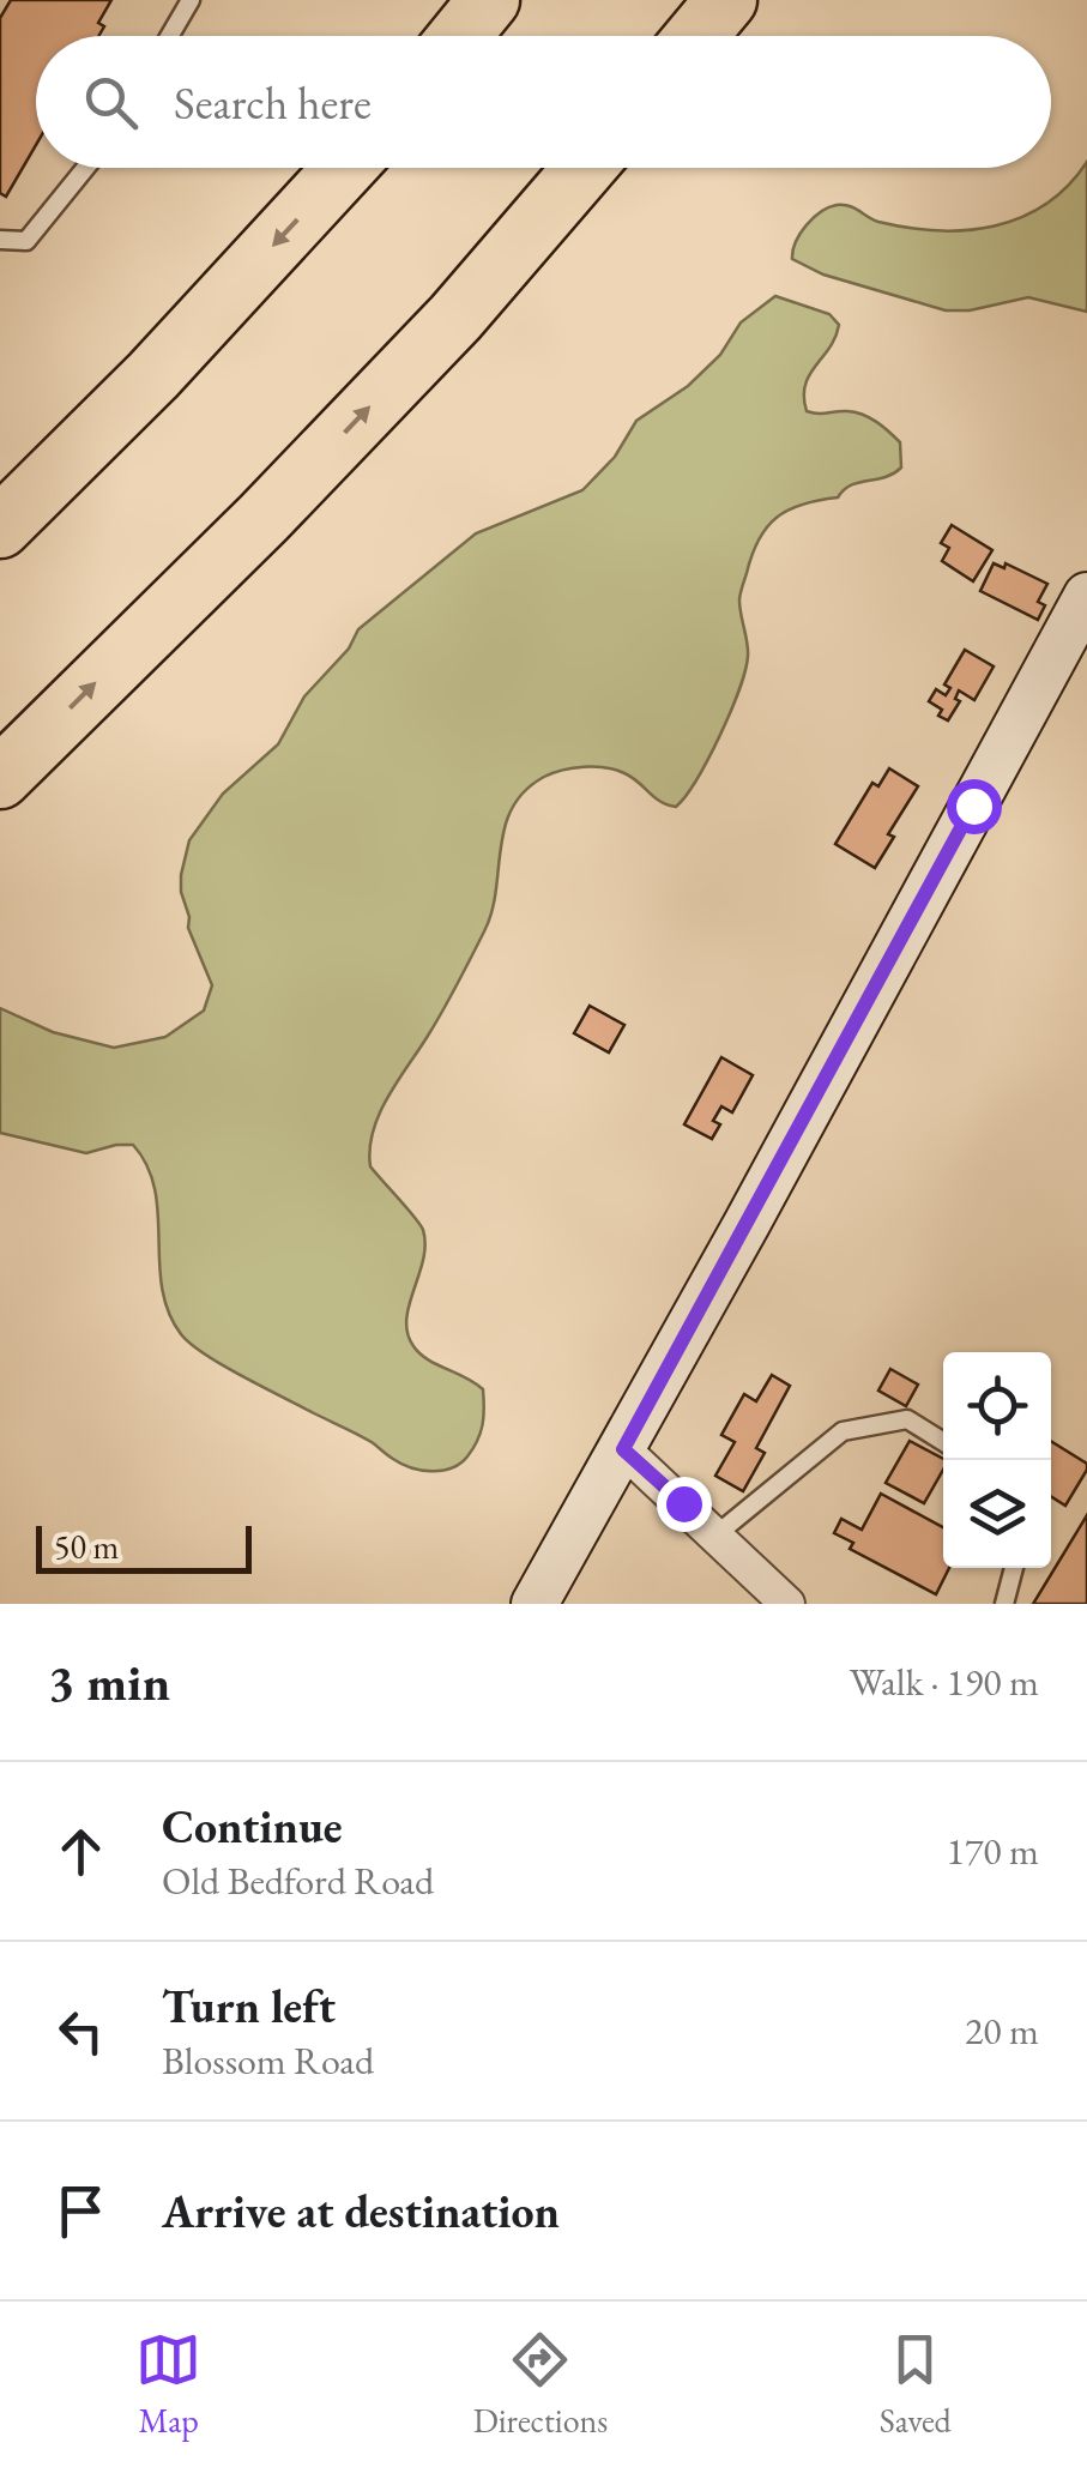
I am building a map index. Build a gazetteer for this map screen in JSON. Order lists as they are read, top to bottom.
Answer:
{
  "scale_bar": "50 m",
  "page": {
    "search": "Search here",
    "scale": "50 m",
    "heading": ["3 min", "Walk · 190 m"],
    "list": [
      ["Continue", "Old Bedford Road", "170 m"],
      ["Turn left", "Blossom Road", "20 m"],
      "Arrive at destination"
    ],
    "nav": ["Map", "Directions", "Saved"]
  }
}
